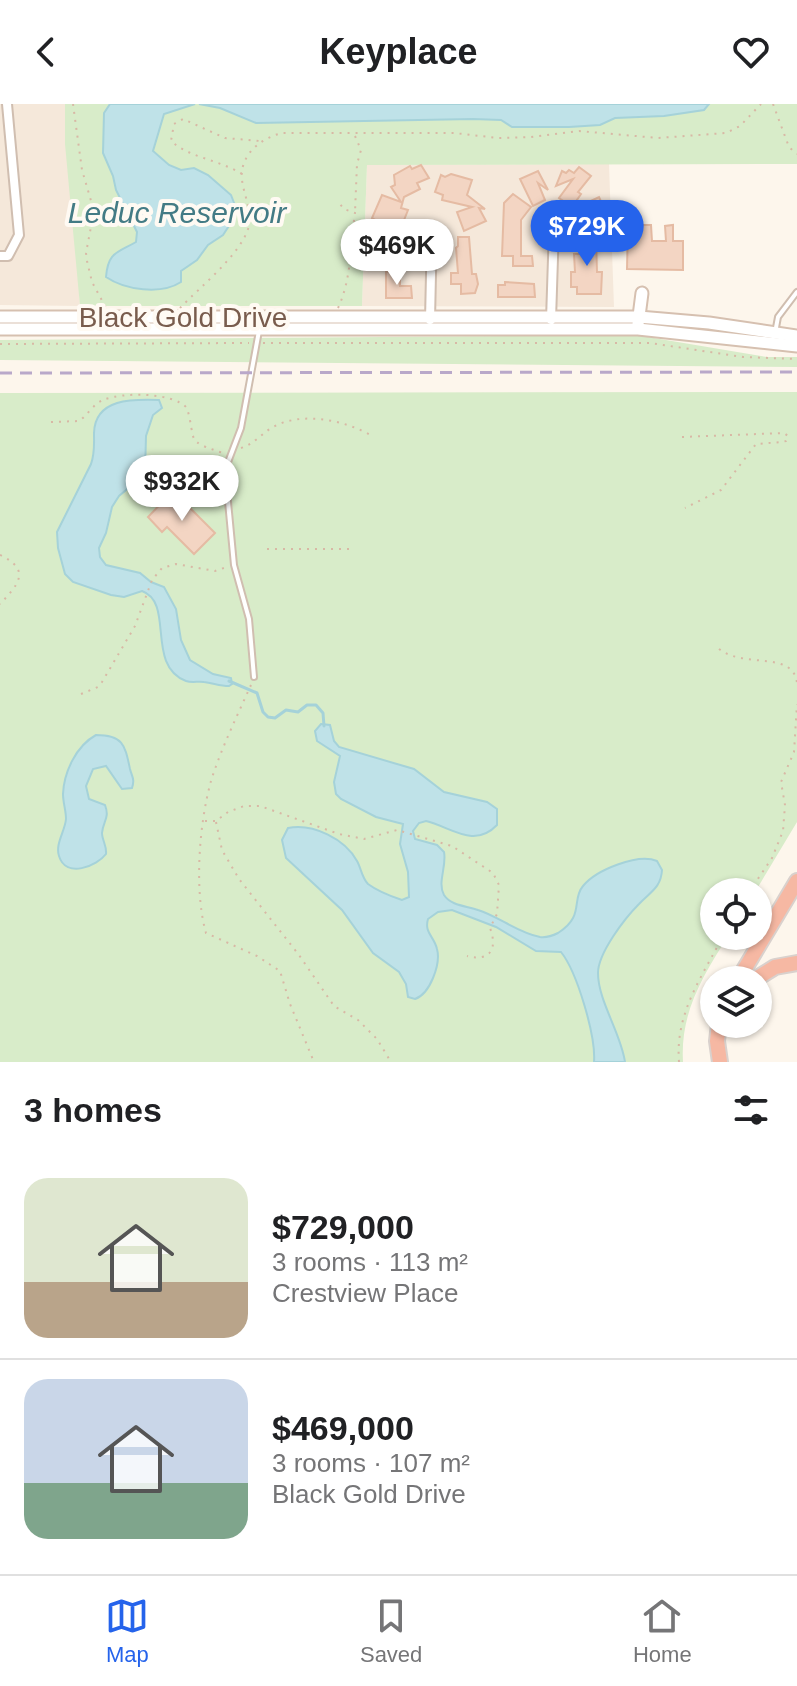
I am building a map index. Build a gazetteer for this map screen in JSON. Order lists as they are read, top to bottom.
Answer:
{
  "streets": {
    "main road": ["Black Gold Drive"]
  },
  "water": ["Leduc Reservoir"],
  "page": {
    "header": "Keyplace",
    "price": ["$729K", "$469K", "$932K"],
    "heading": "3 homes",
    "list": [
      {
        "name": "$729,000",
        "note": "3 rooms · 113 m² · Crestview Place"
      },
      {
        "name": "$469,000",
        "note": "3 rooms · 107 m² · Black Gold Drive"
      }
    ],
    "tabs": ["Map", "Saved", "Home"]
  }
}
